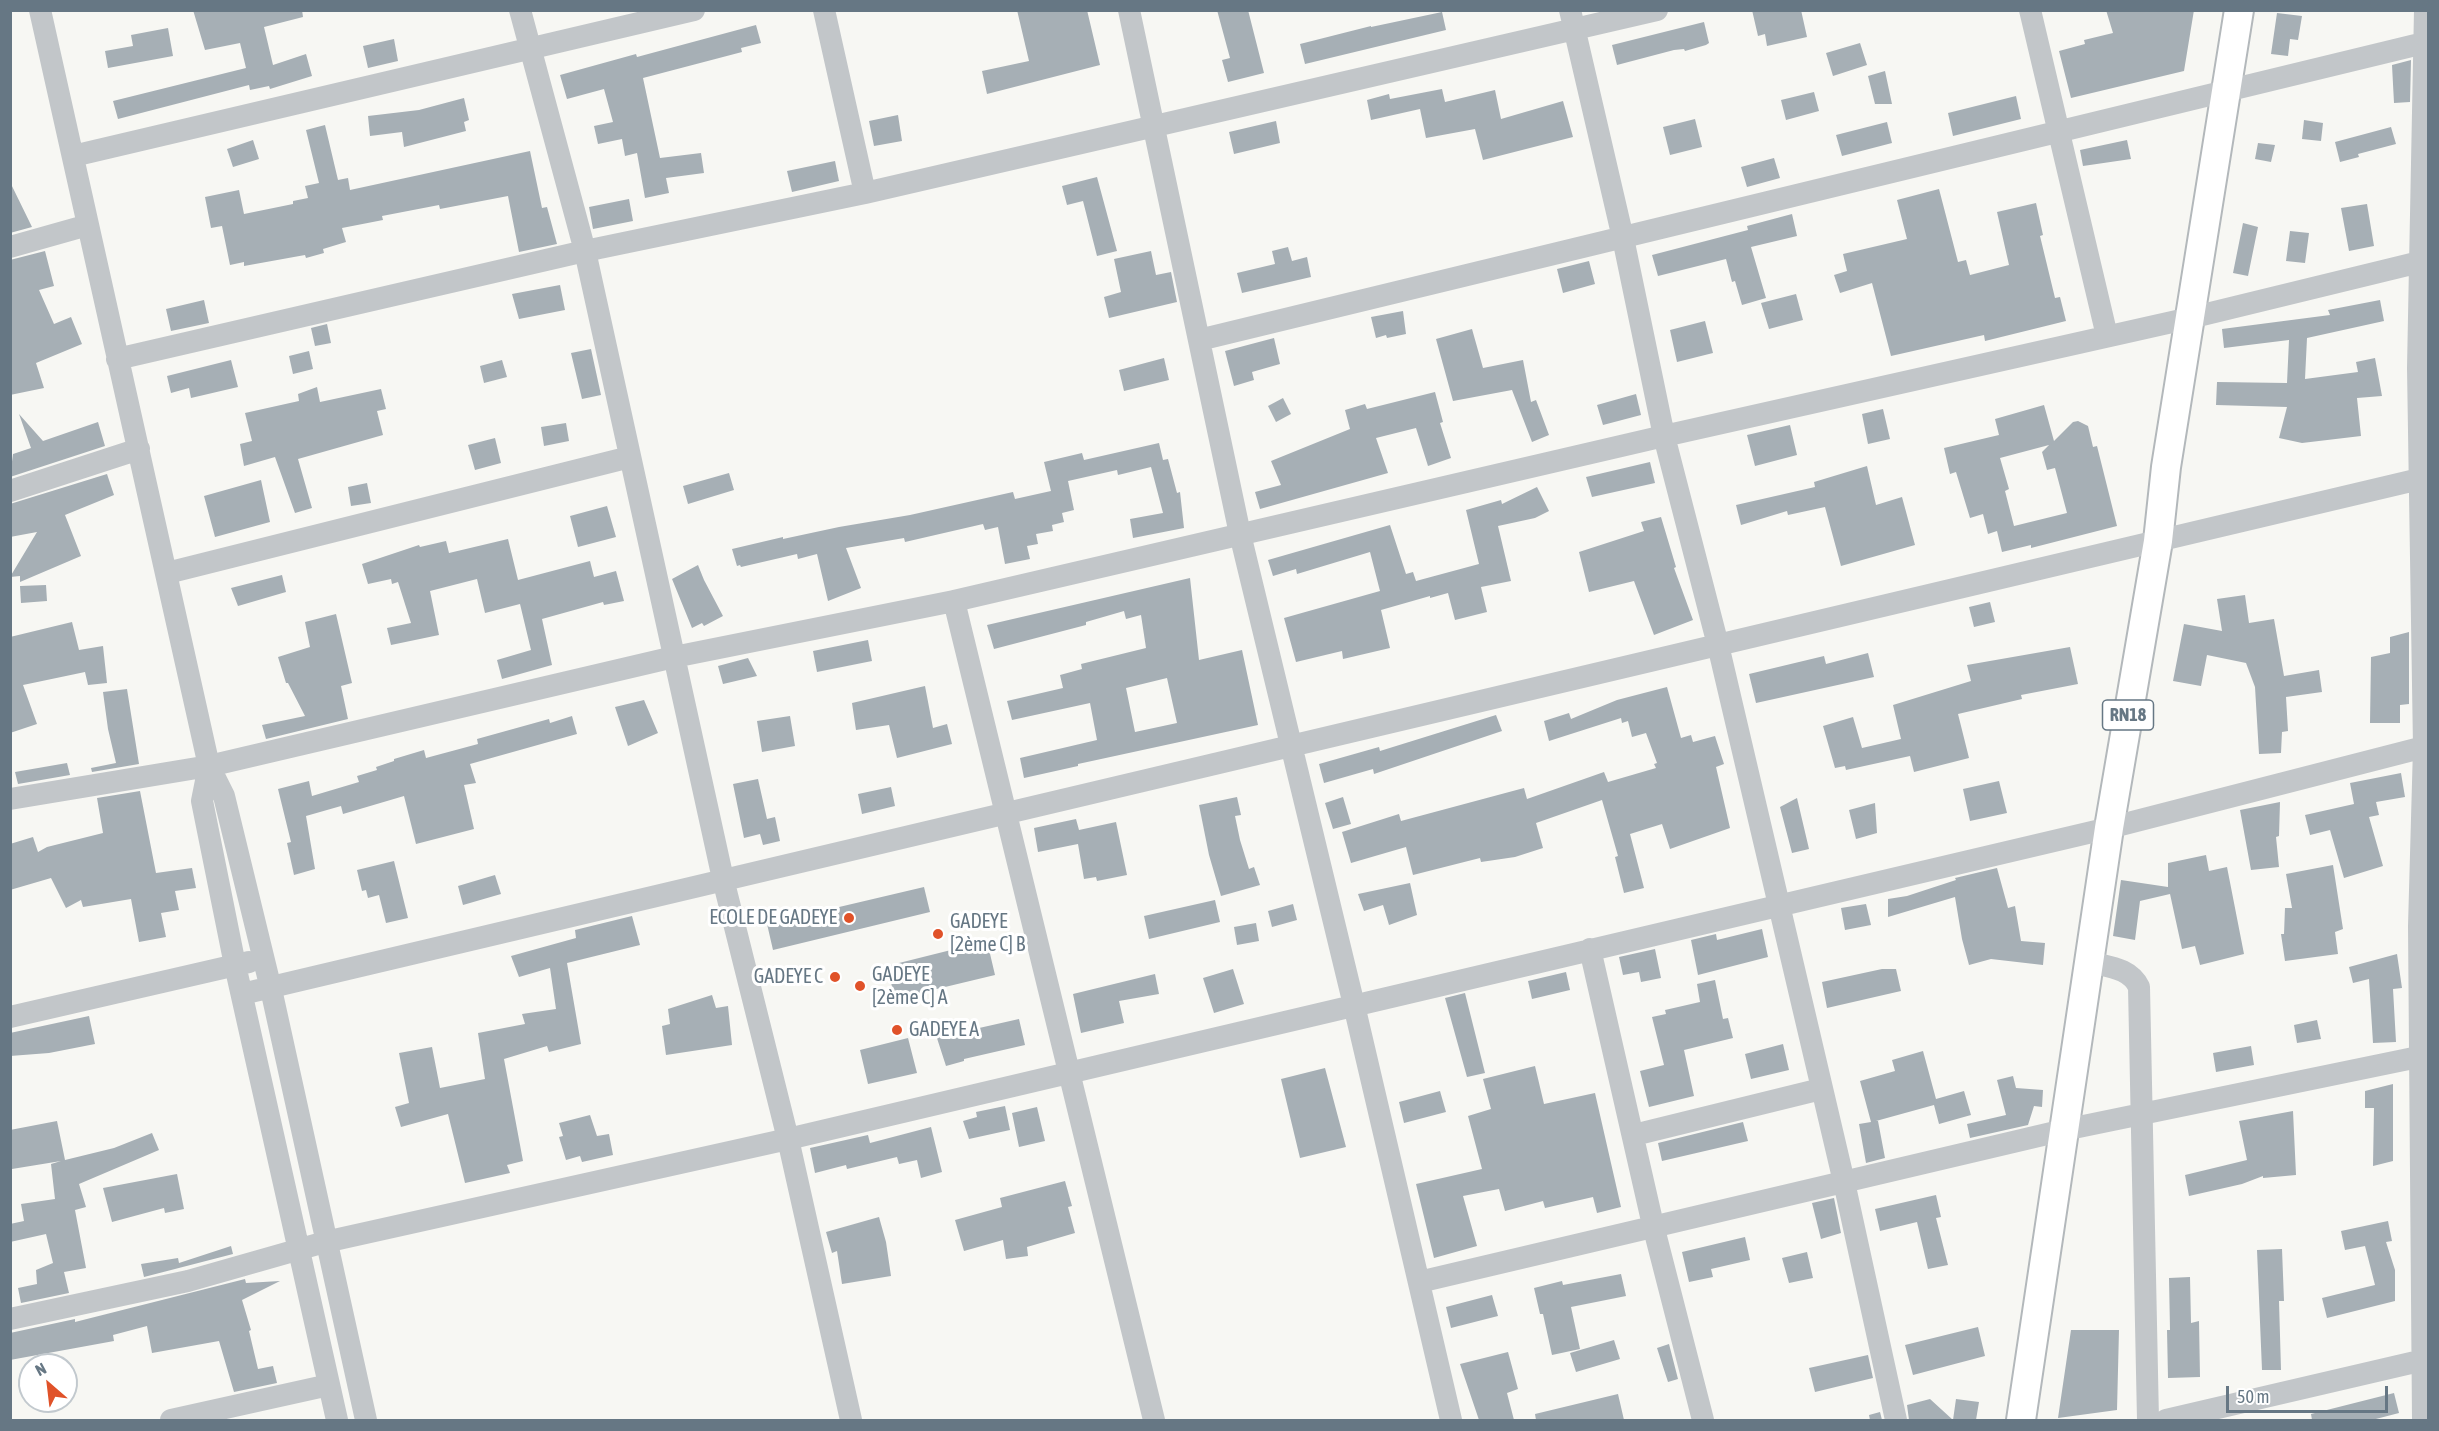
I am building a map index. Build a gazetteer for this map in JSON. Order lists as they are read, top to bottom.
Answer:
{
  "streets": {
    "main road": ["RN18"]
  },
  "places": [
    "ECOLE DE GADEYE",
    "GADEYE [2ème C] B",
    "GADEYE C",
    "GADEYE [2ème C] A",
    "GADEYE A"
  ],
  "scale_bar": "50 m",
  "north": "top left"
}
